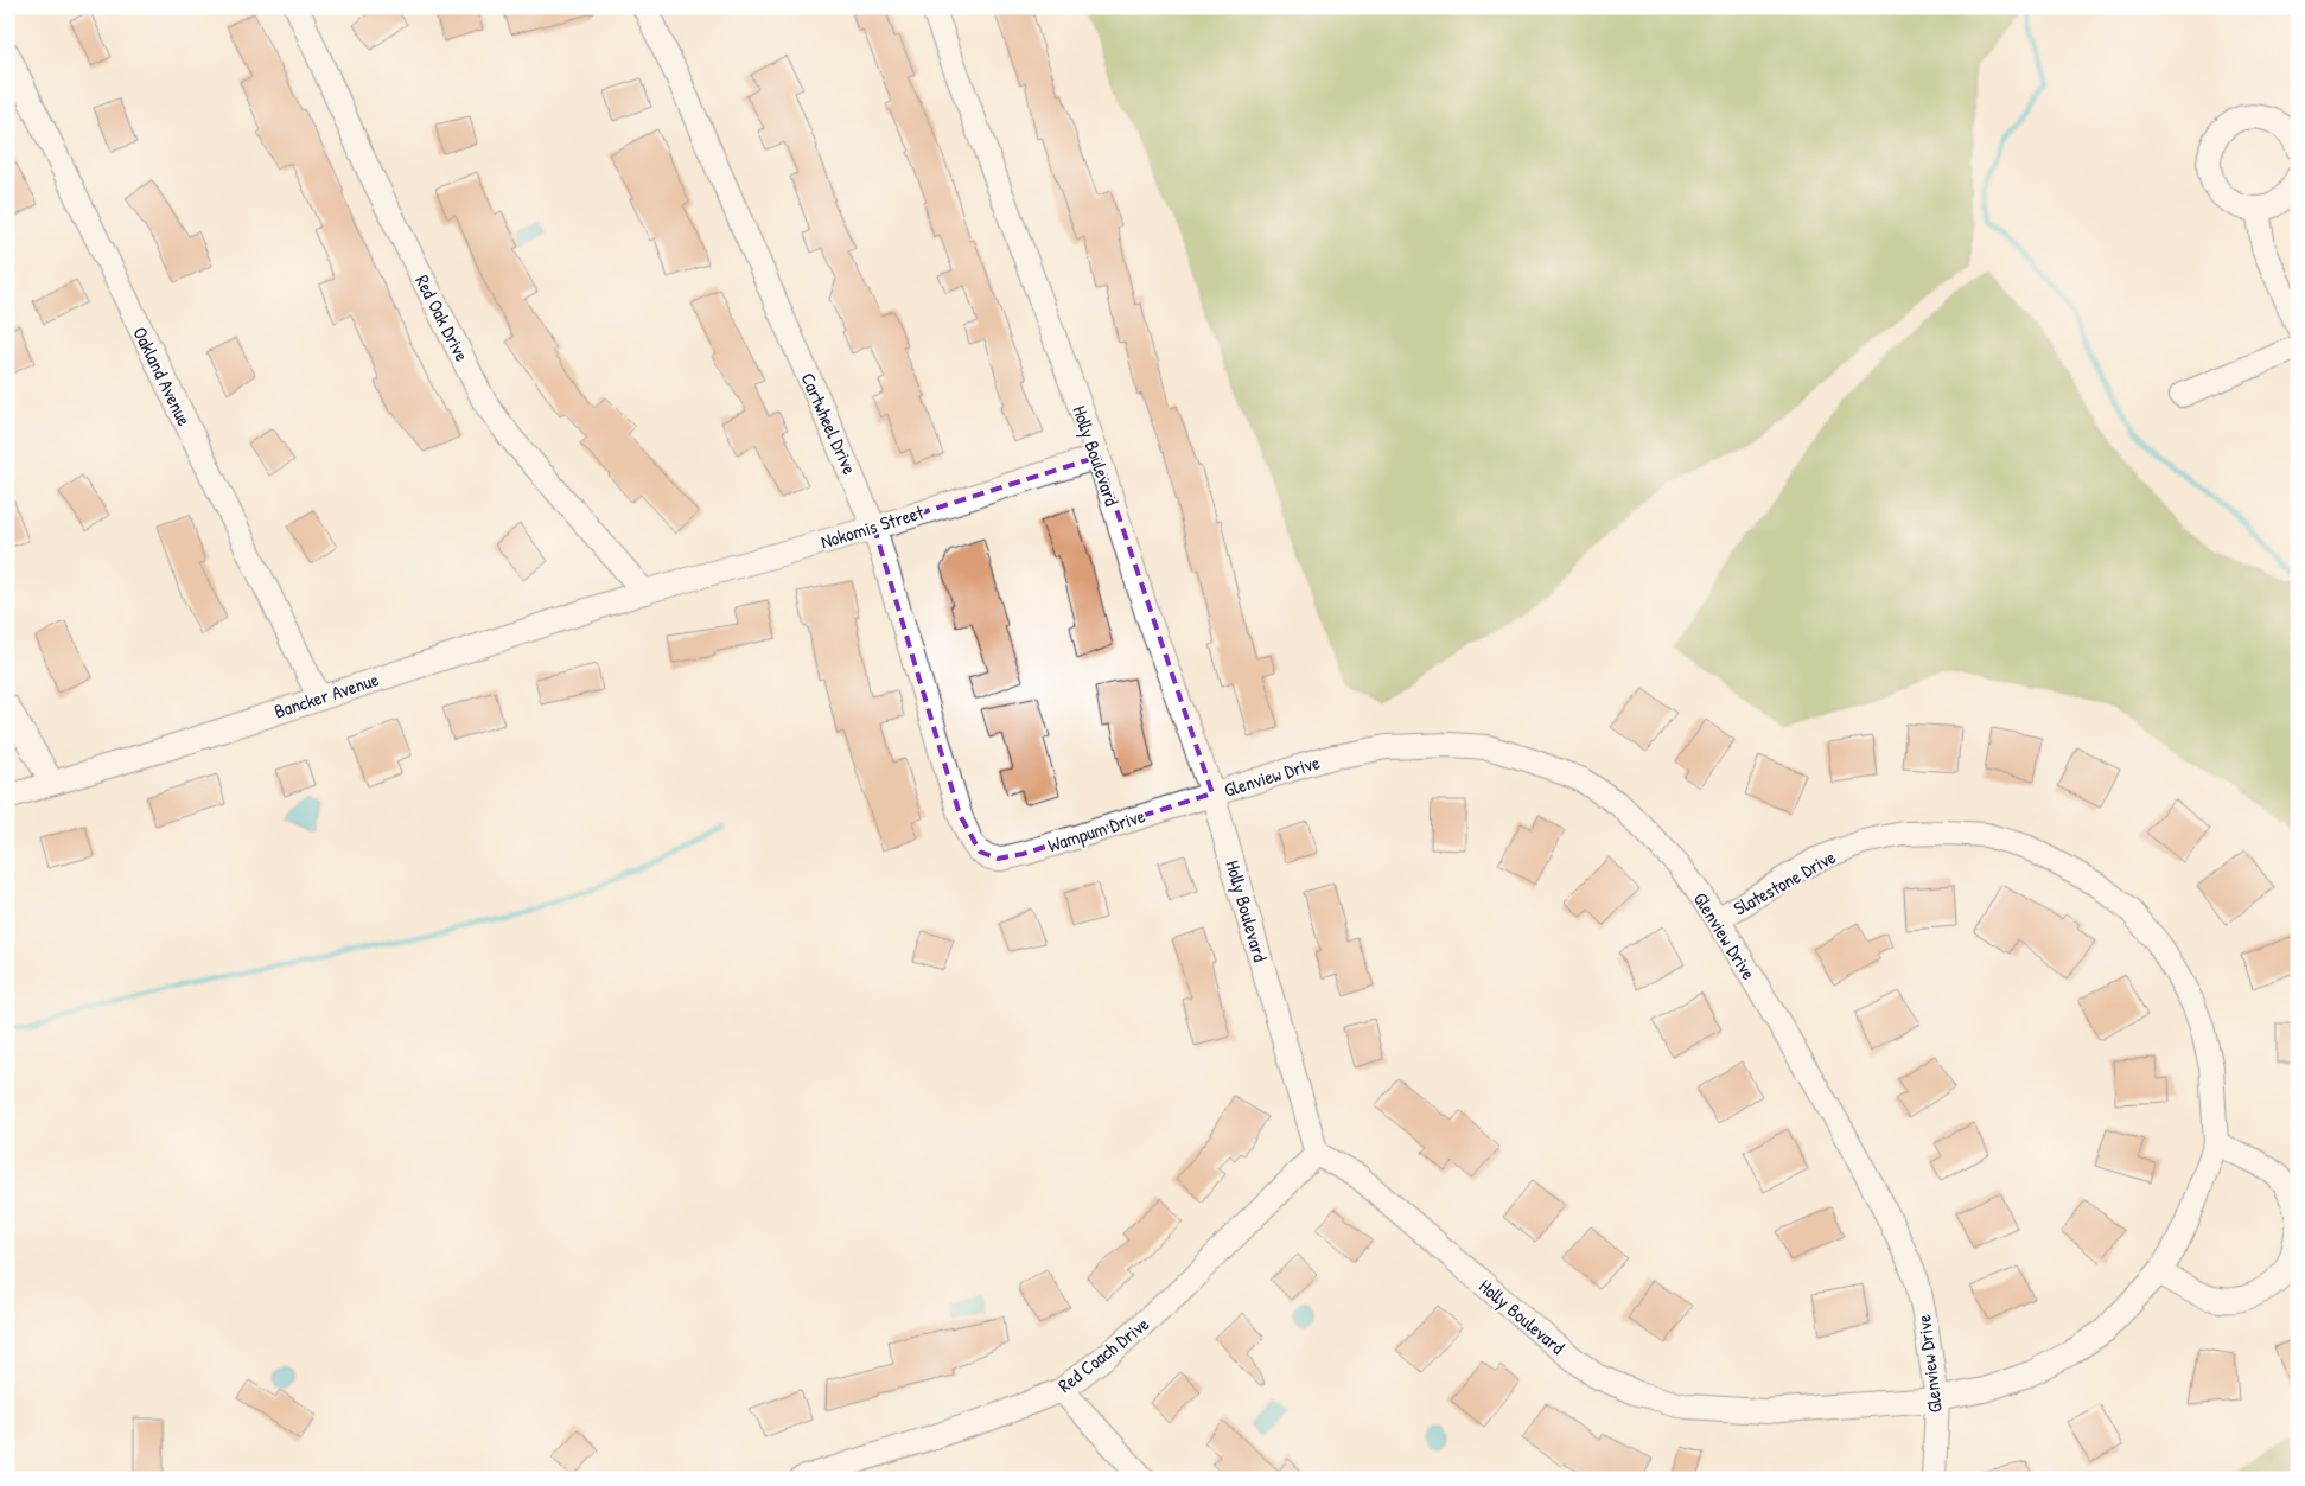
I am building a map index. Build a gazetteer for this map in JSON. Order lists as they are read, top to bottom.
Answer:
{
  "streets": {
    "street": [
      "Red Oak Drive",
      "Oakland Avenue",
      "Cartwheel Drive",
      "Holly Boulevard",
      "Nokomis Street",
      "Bancker Avenue",
      "Glenview Drive",
      "Wampum Drive",
      "Slatestone Drive",
      "Red Coach Drive"
    ]
  },
  "crossings": [
    ["Red Oak Drive", "Nokomis Street"],
    ["Red Oak Drive", "Bancker Avenue"],
    ["Oakland Avenue", "Bancker Avenue"],
    ["Cartwheel Drive", "Nokomis Street"],
    ["Cartwheel Drive", "Wampum Drive"],
    ["Holly Boulevard", "Nokomis Street"],
    ["Holly Boulevard", "Glenview Drive"],
    ["Holly Boulevard", "Wampum Drive"],
    ["Holly Boulevard", "Slatestone Drive"],
    ["Holly Boulevard", "Red Coach Drive"],
    ["Nokomis Street", "Bancker Avenue"],
    ["Glenview Drive", "Wampum Drive"],
    ["Glenview Drive", "Slatestone Drive"]
  ]
}
